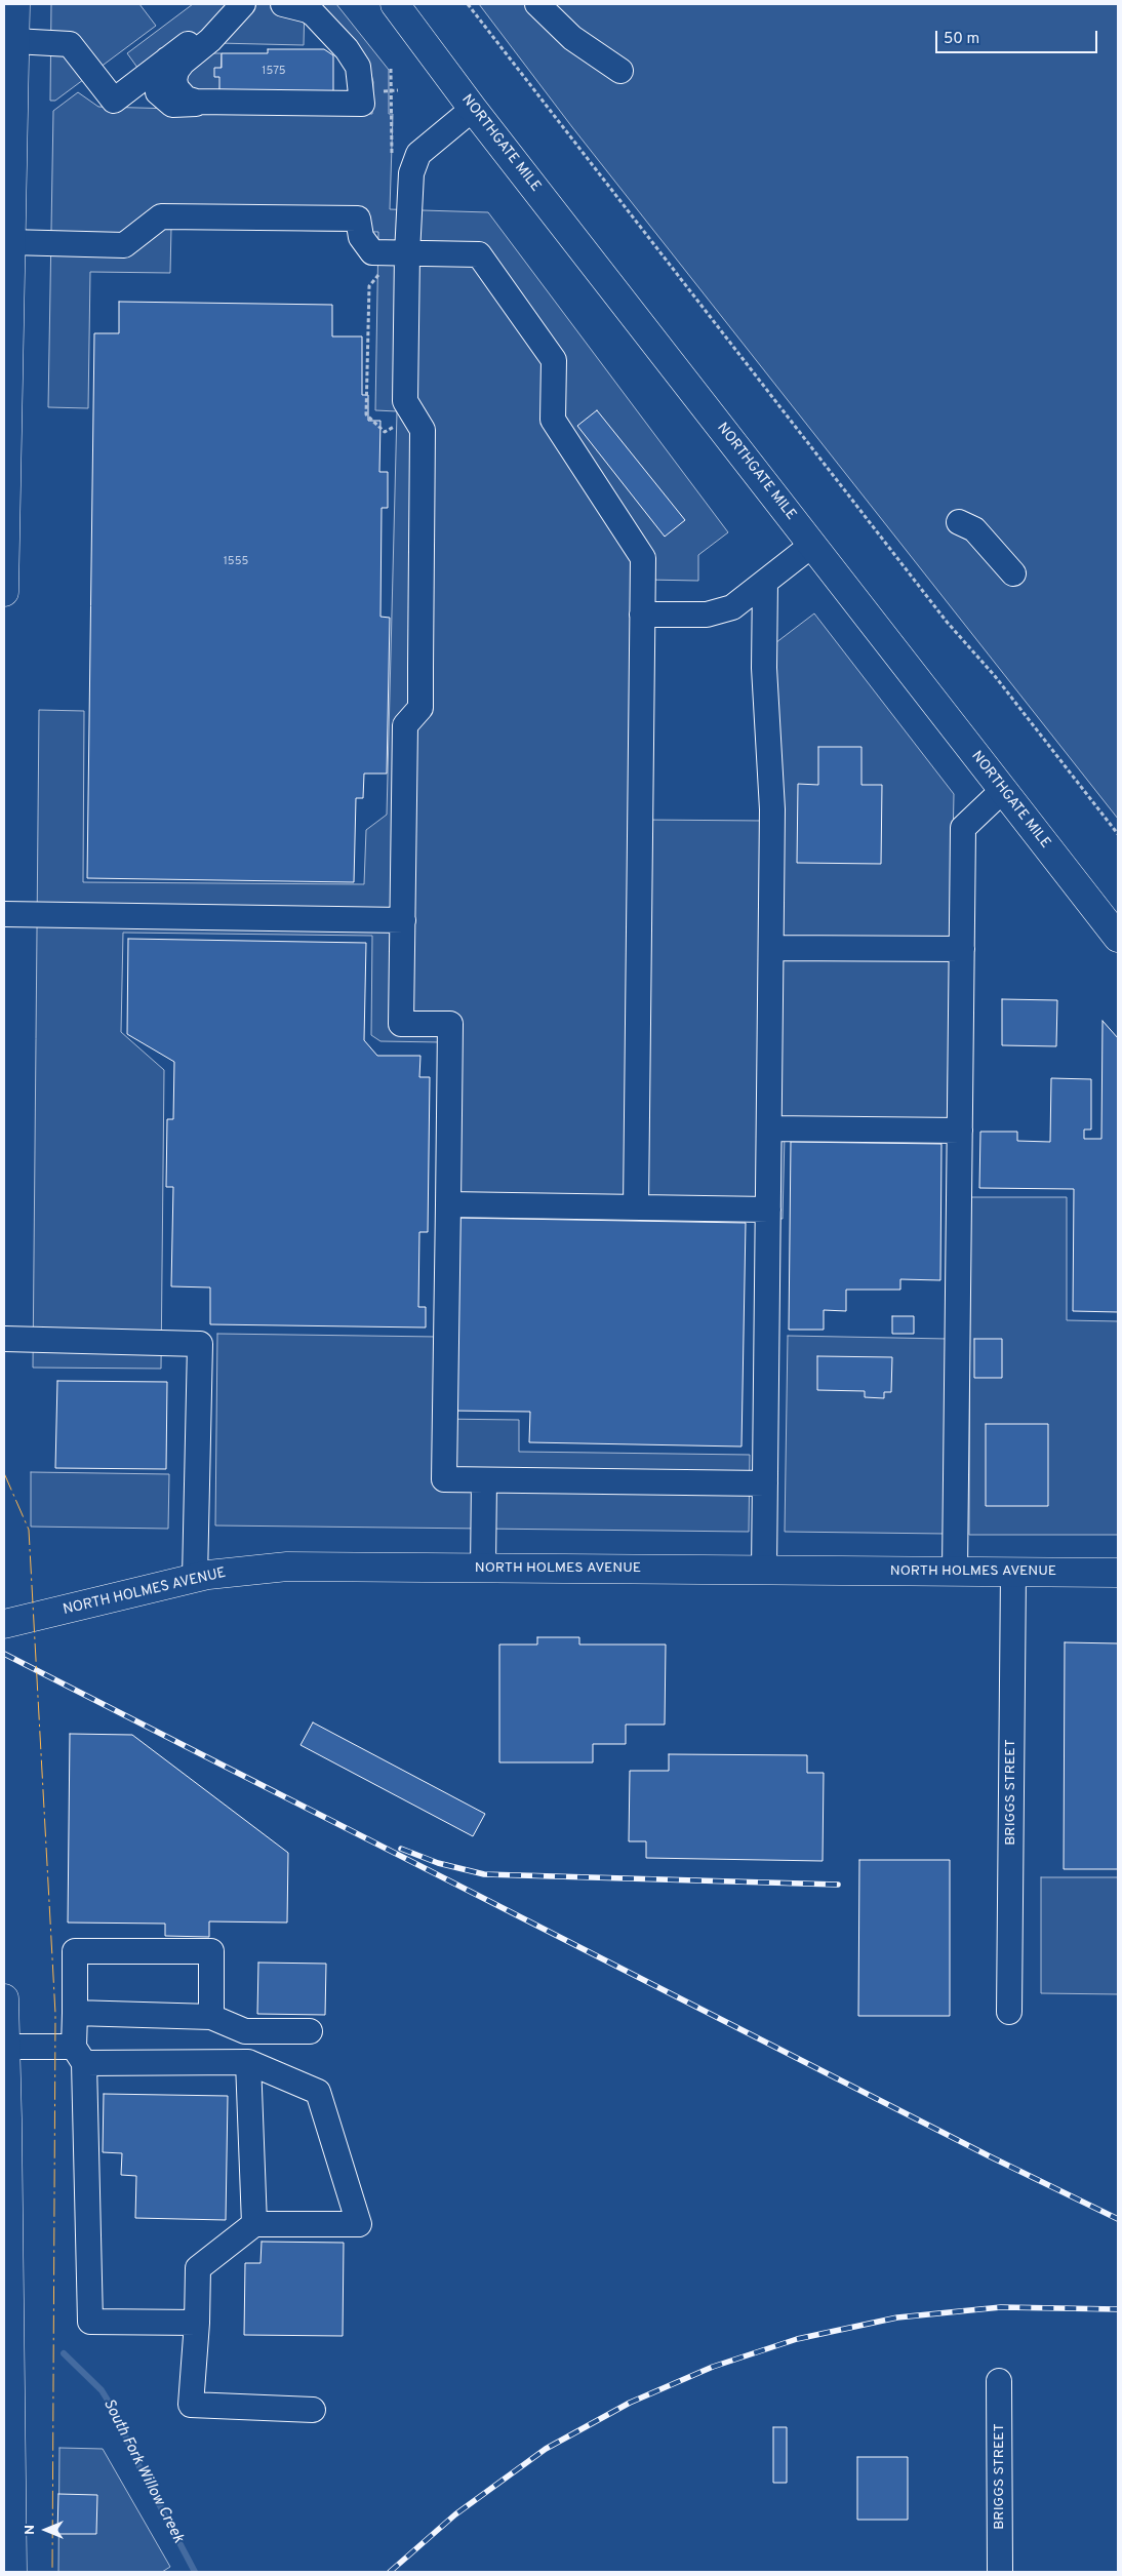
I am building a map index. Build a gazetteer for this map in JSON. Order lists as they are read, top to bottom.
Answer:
{
  "streets": {
    "main road": ["NORTHGATE MILE", "NORTH HOLMES AVENUE"],
    "street": ["BRIGGS STREET"]
  },
  "crossings": [
    ["NORTH HOLMES AVENUE", "BRIGGS STREET"]
  ],
  "water": ["South Fork Willow Creek"],
  "house_numbers": ["1575", "1555"],
  "scale_bar": "50 m",
  "north": "left"
}
